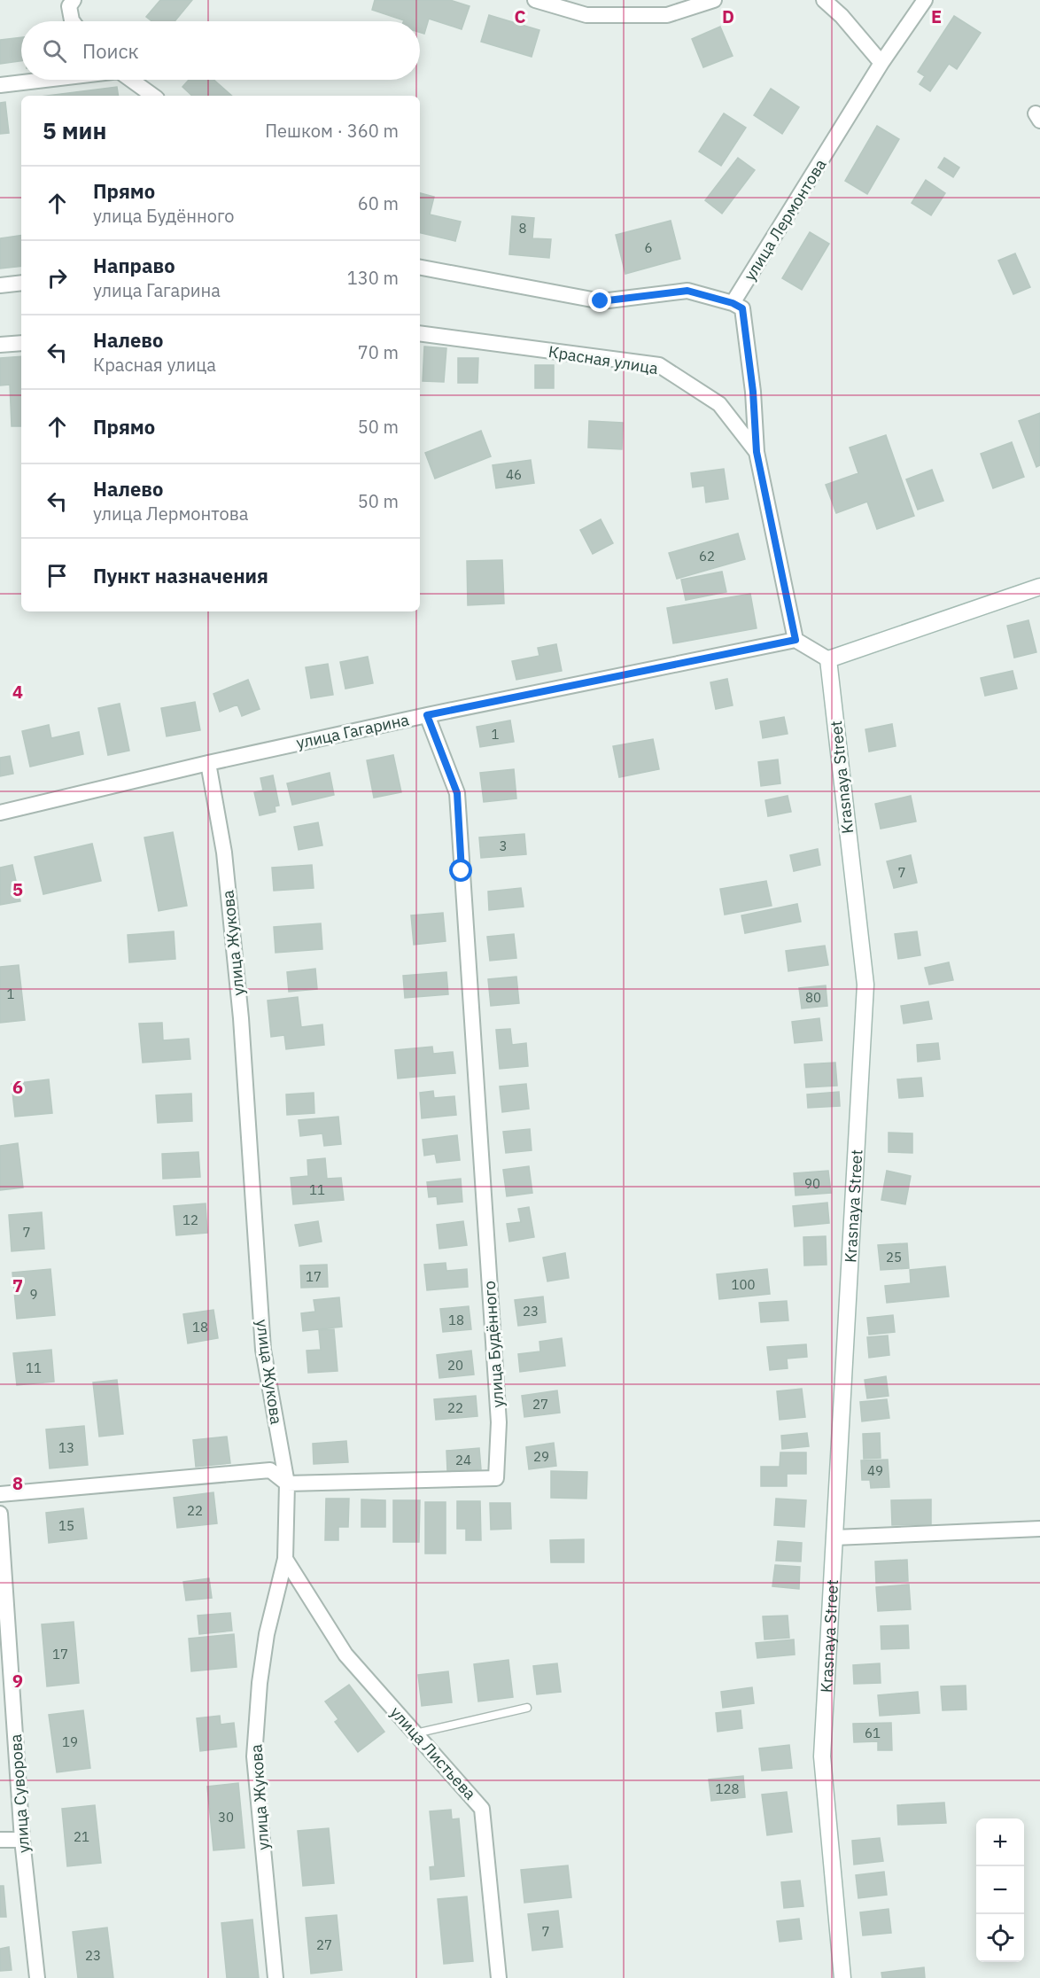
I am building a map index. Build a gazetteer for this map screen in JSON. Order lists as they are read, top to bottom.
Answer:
{
  "streets": {
    "main road": ["Krasnaya Street"],
    "street": [
      "улица Лермонтова",
      "Красная улица",
      "улица Гагарина",
      "улица Жукова",
      "улица Будённого",
      "улица Листьева",
      "улица Суворова"
    ]
  },
  "crossings": [
    ["Красная улица", "улица Гагарина"],
    ["улица Гагарина", "улица Жукова"],
    ["улица Гагарина", "улица Будённого"],
    ["улица Жукова", "улица Будённого"],
    ["улица Жукова", "улица Листьева"]
  ],
  "house_numbers": [
    "8",
    "6",
    "46",
    "62",
    "1",
    "3",
    "7",
    "1",
    "80",
    "90",
    "11",
    "12",
    "7",
    "25",
    "17",
    "100",
    "9",
    "23",
    "18",
    "18",
    "20",
    "11",
    "27",
    "22",
    "13",
    "29",
    "24",
    "49",
    "22",
    "15",
    "17",
    "61",
    "19",
    "128",
    "30",
    "21",
    "7",
    "27",
    "23"
  ],
  "page": {
    "search": "Поиск",
    "heading": ["5 мин", "Пешком · 360 m"],
    "list": [
      ["Прямо", "улица Будённого", "60 m"],
      ["Направо", "улица Гагарина", "130 m"],
      ["Налево", "Красная улица", "70 m"],
      ["Прямо", "50 m"],
      ["Налево", "улица Лермонтова", "50 m"],
      "Пункт назначения"
    ],
    "map_buttons": ["+", "−"]
  },
  "grid": {
    "columns": ["C", "D", "E"],
    "rows": [
      "4",
      "5",
      "6",
      "7",
      "8",
      "9"
    ]
  }
}
